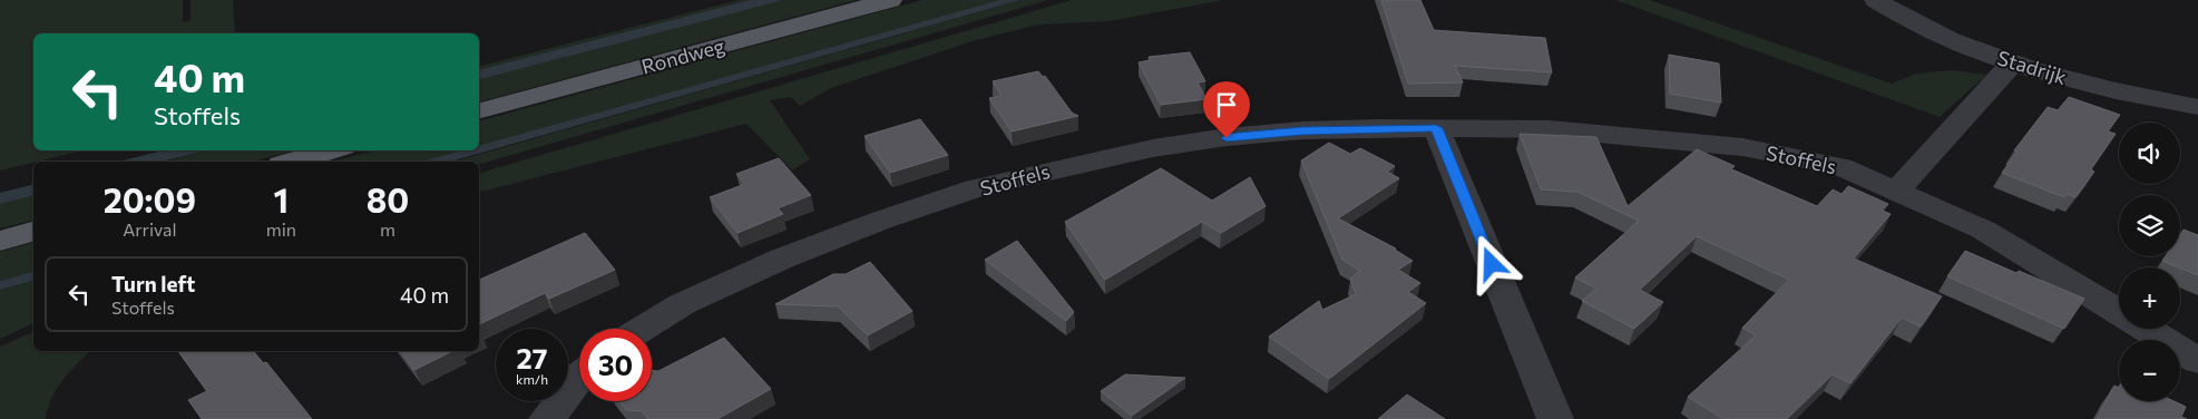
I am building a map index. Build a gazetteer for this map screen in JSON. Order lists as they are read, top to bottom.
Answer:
{
  "streets": {
    "main road": ["Rondweg"],
    "street": ["Stadrijk", "Stoffels"]
  },
  "page": {
    "turn": ["40 m", "Stoffels"],
    "map_buttons": ["+", "−"],
    "eta": [
      "20:09",
      "Arrival",
      "1",
      "min",
      "80",
      "m"
    ],
    "list": [
      {
        "name": "Turn left",
        "note": "Stoffels",
        "value": "40 m"
      }
    ],
    "speed": "27 km/h",
    "limit": "30"
  }
}
